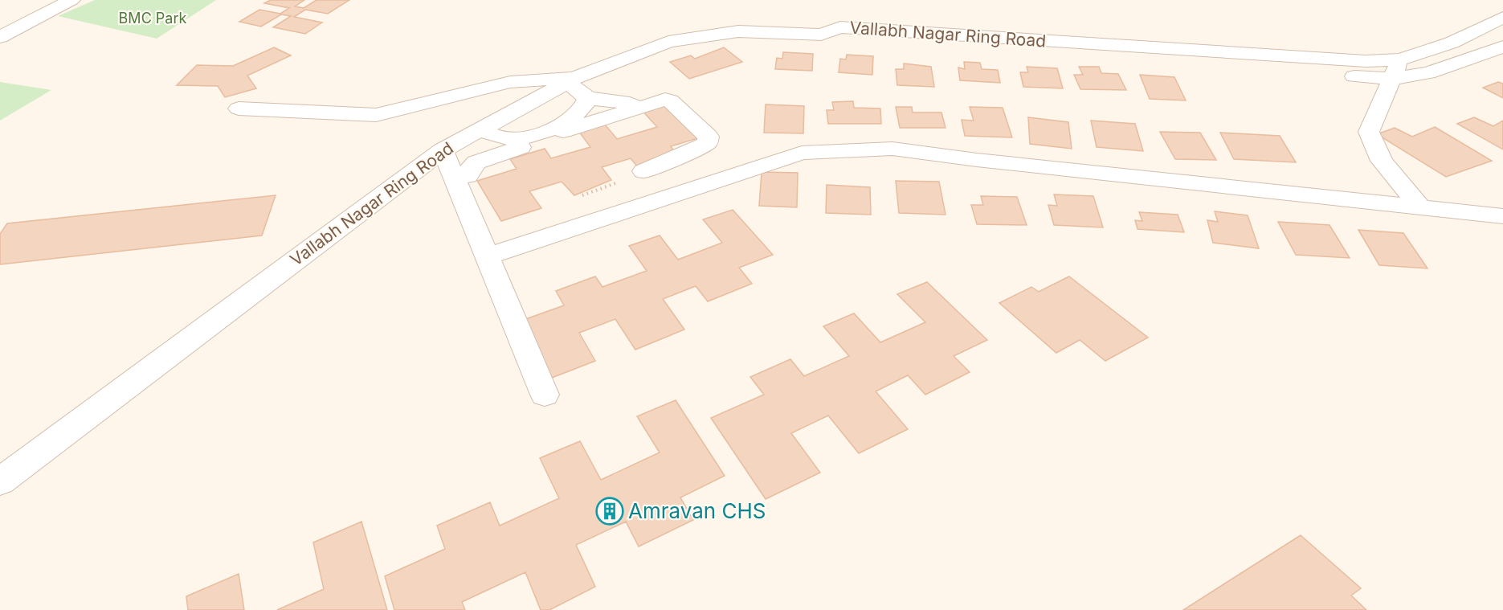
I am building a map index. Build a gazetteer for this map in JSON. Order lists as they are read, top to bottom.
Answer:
{
  "streets": {
    "street": ["Vallabh Nagar Ring Road"]
  },
  "parks": ["BMC Park"],
  "places": {
    "building": ["Amravan CHS"]
  }
}
